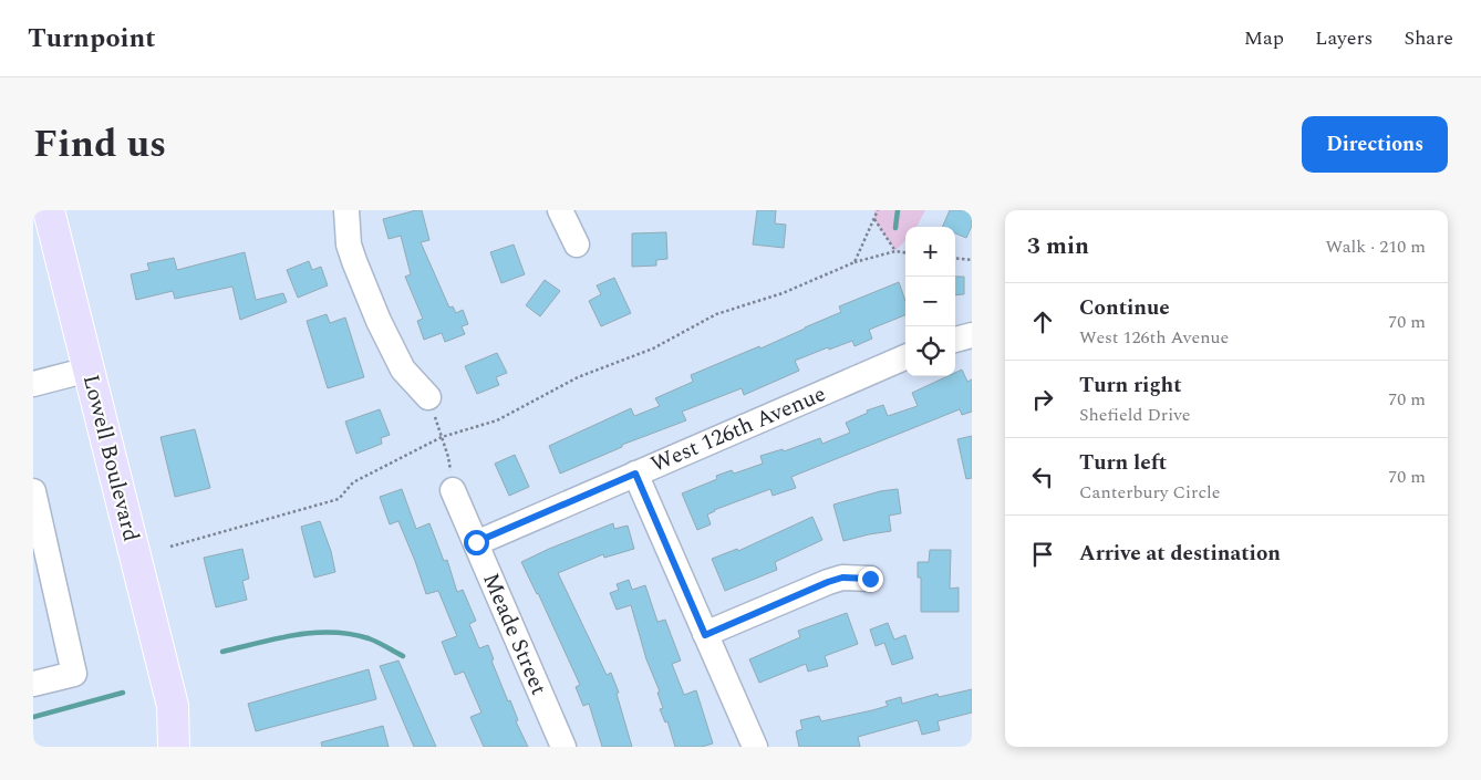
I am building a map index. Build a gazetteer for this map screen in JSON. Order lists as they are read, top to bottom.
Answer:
{
  "streets": {
    "main road": ["Lowell Boulevard"],
    "street": ["West 126th Avenue", "Meade Street"]
  },
  "crossings": [
    ["West 126th Avenue", "Meade Street"]
  ],
  "page": {
    "header": "Turnpoint",
    "nav": ["Map", "Layers", "Share"],
    "title": "Find us",
    "buttons": "Directions",
    "heading": ["3 min", "Walk · 210 m"],
    "map_buttons": ["+", "−"],
    "list": [
      ["Continue", "West 126th Avenue", "70 m"],
      ["Turn right", "Shefield Drive", "70 m"],
      ["Turn left", "Canterbury Circle", "70 m"],
      "Arrive at destination"
    ]
  }
}
